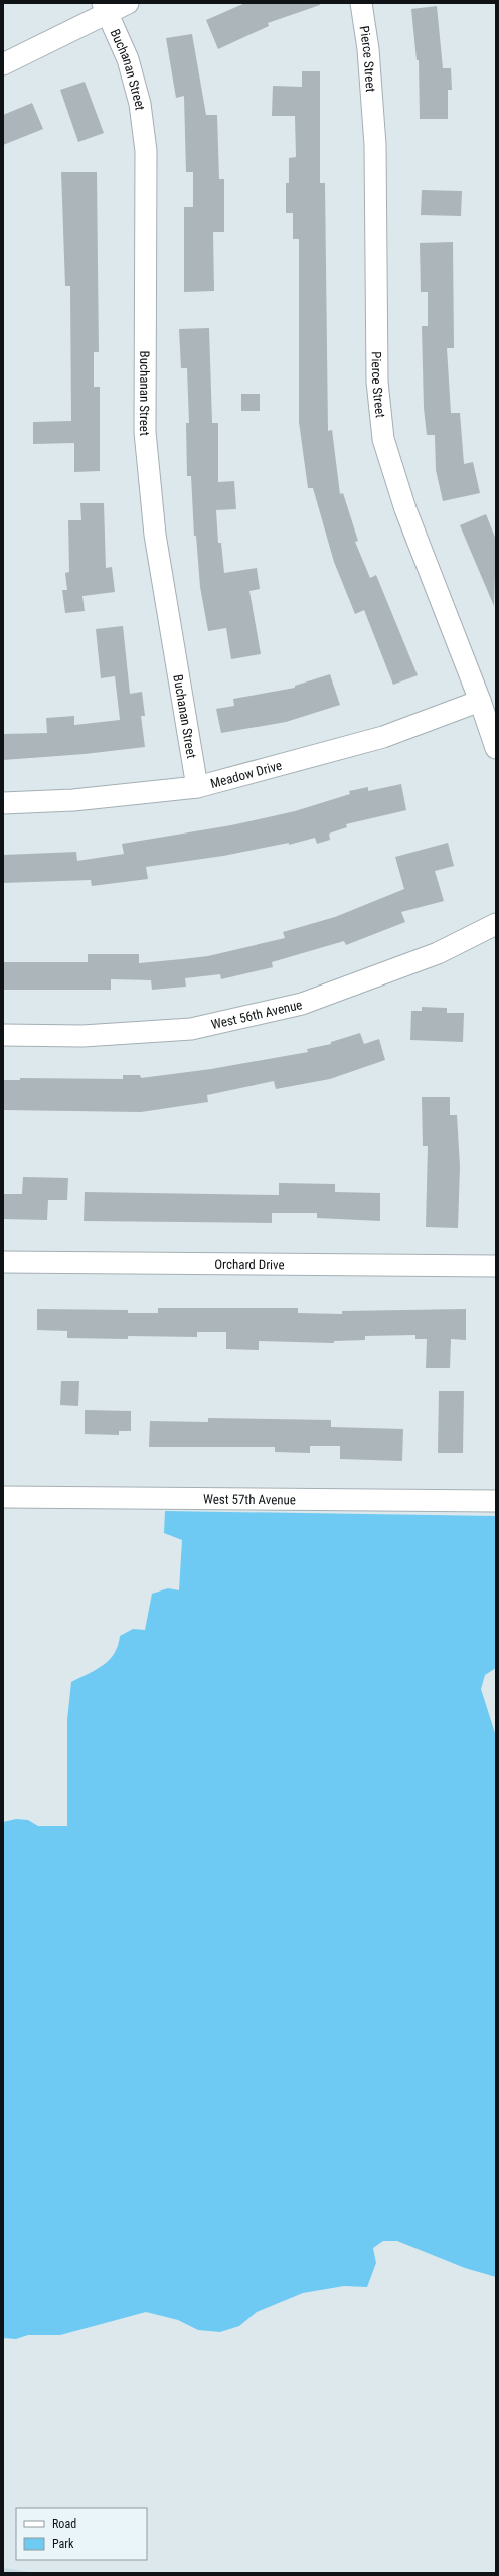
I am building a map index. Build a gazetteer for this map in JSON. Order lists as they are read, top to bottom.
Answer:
{
  "streets": {
    "street": [
      "Pierce Street",
      "Buchanan Street",
      "Meadow Drive",
      "West 56th Avenue",
      "Orchard Drive",
      "West 57th Avenue"
    ]
  },
  "crossings": [
    ["Pierce Street", "Meadow Drive"],
    ["Buchanan Street", "Meadow Drive"]
  ],
  "legend": ["Road", "Park"]
}
